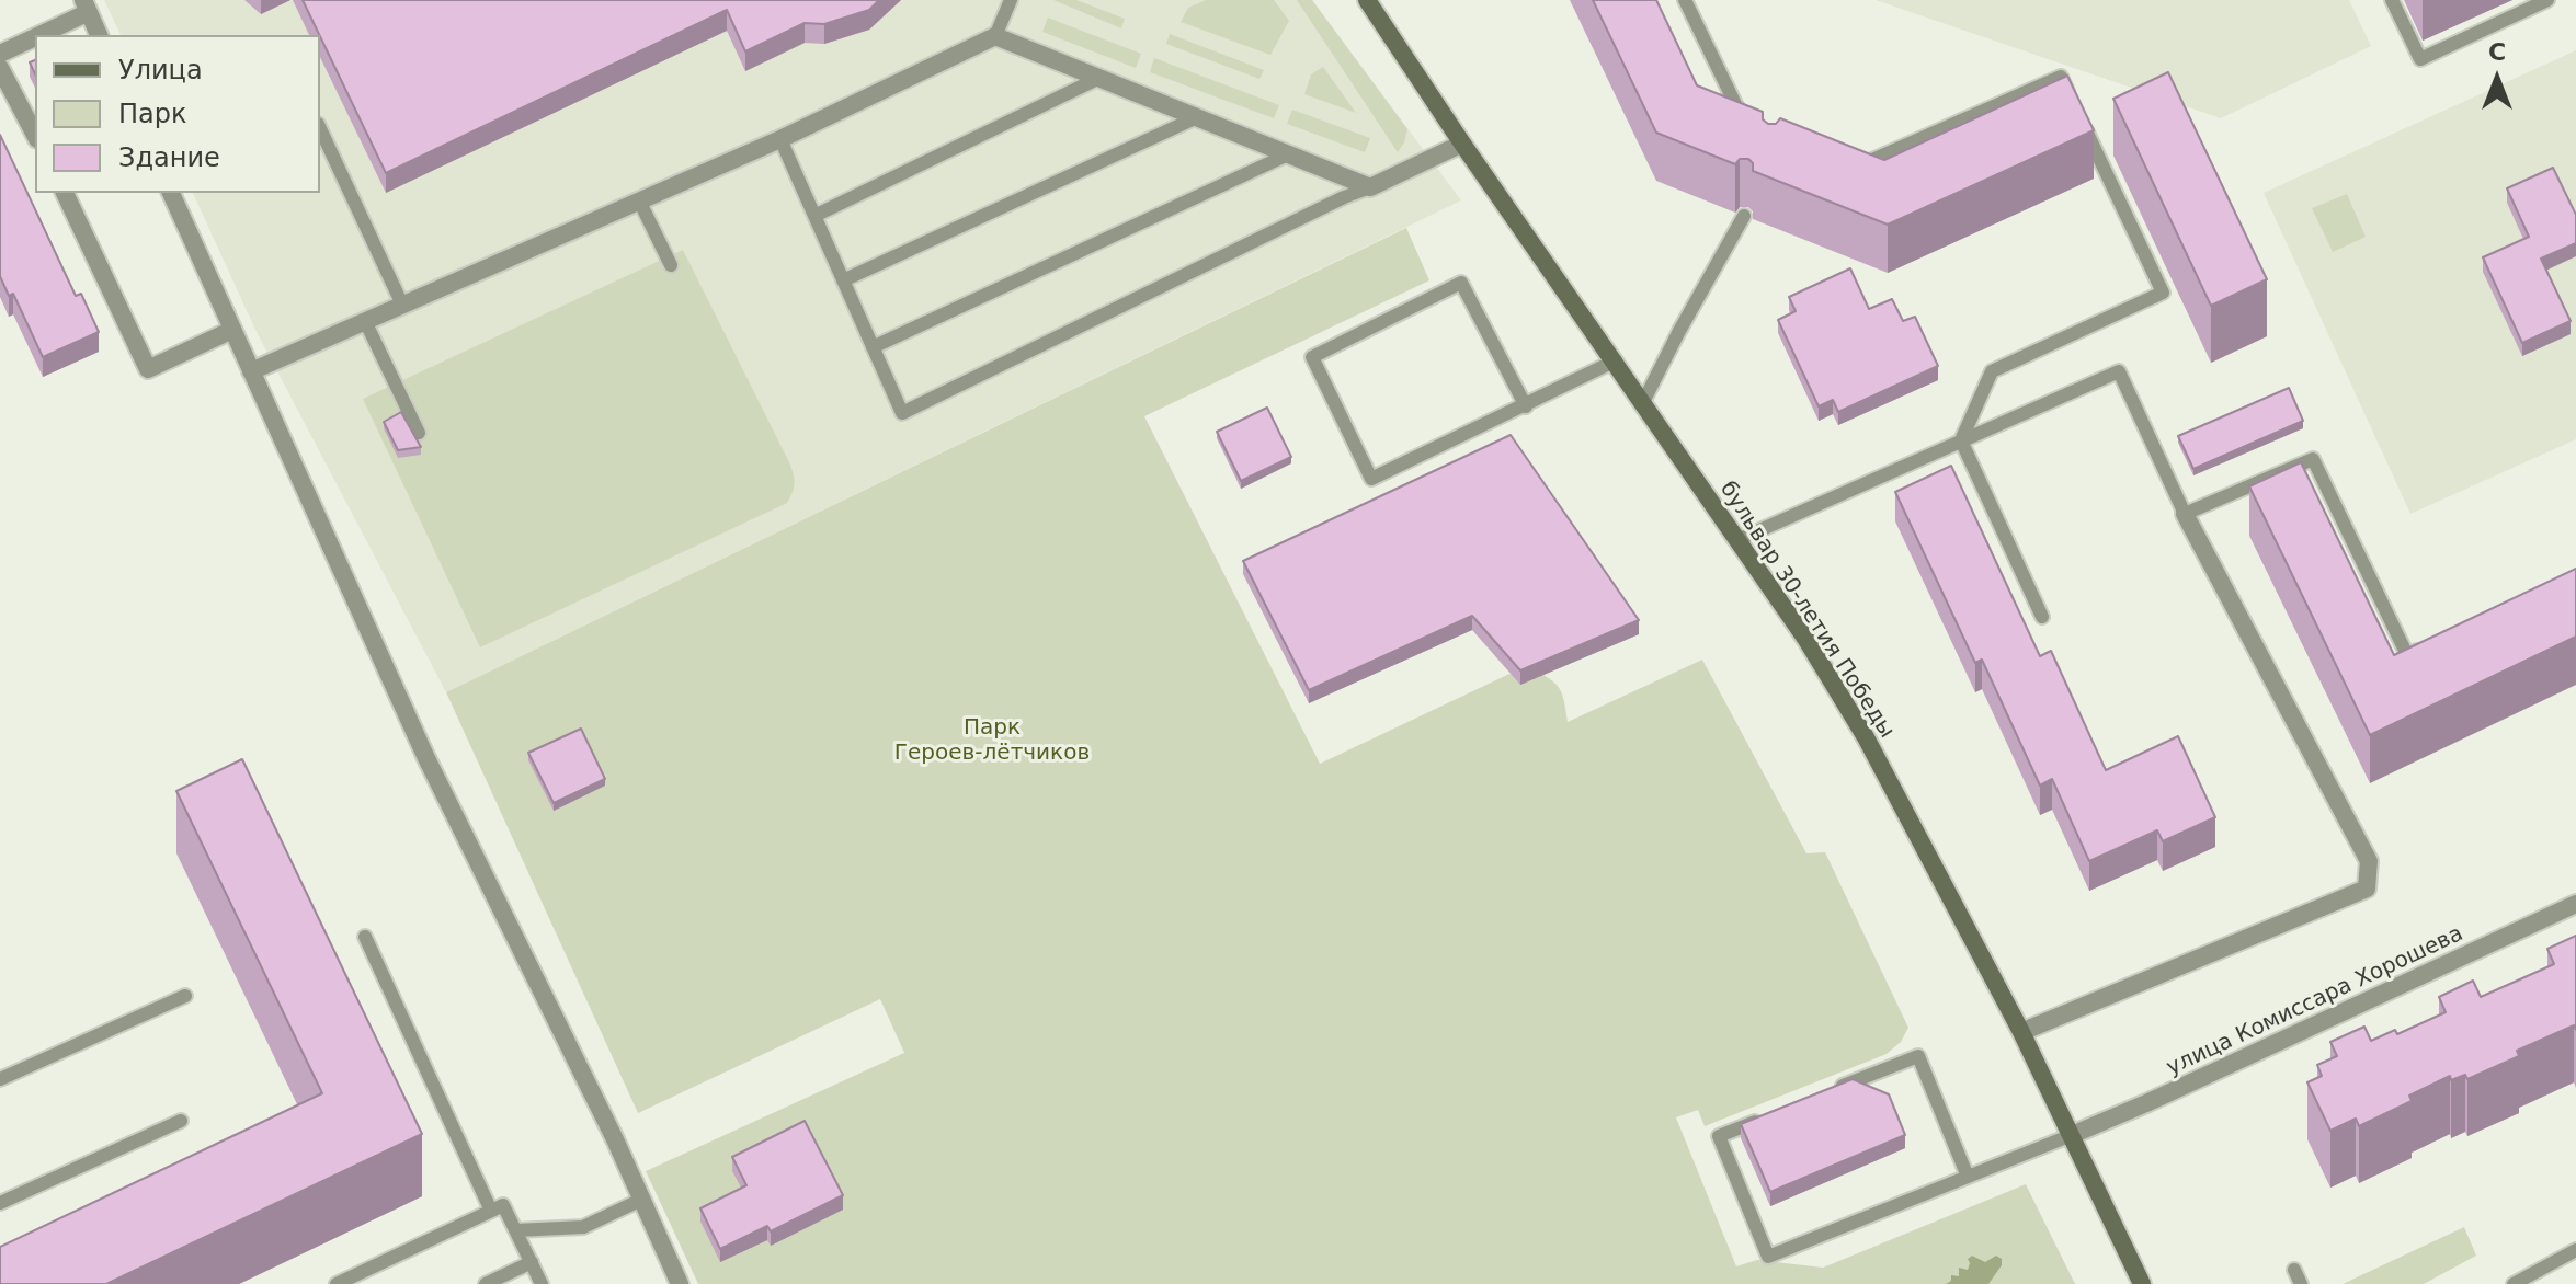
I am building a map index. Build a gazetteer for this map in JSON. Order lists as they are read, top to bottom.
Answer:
{
  "streets": {
    "main road": ["бульвар 30-летия Победы"],
    "street": ["улица Комиссара Хорошева"]
  },
  "crossings": [
    ["бульвар 30-летия Победы", "улица Комиссара Хорошева"]
  ],
  "parks": ["Парк Героев-лётчиков"],
  "legend": ["Улица", "Парк", "Здание"],
  "north": "top"
}
